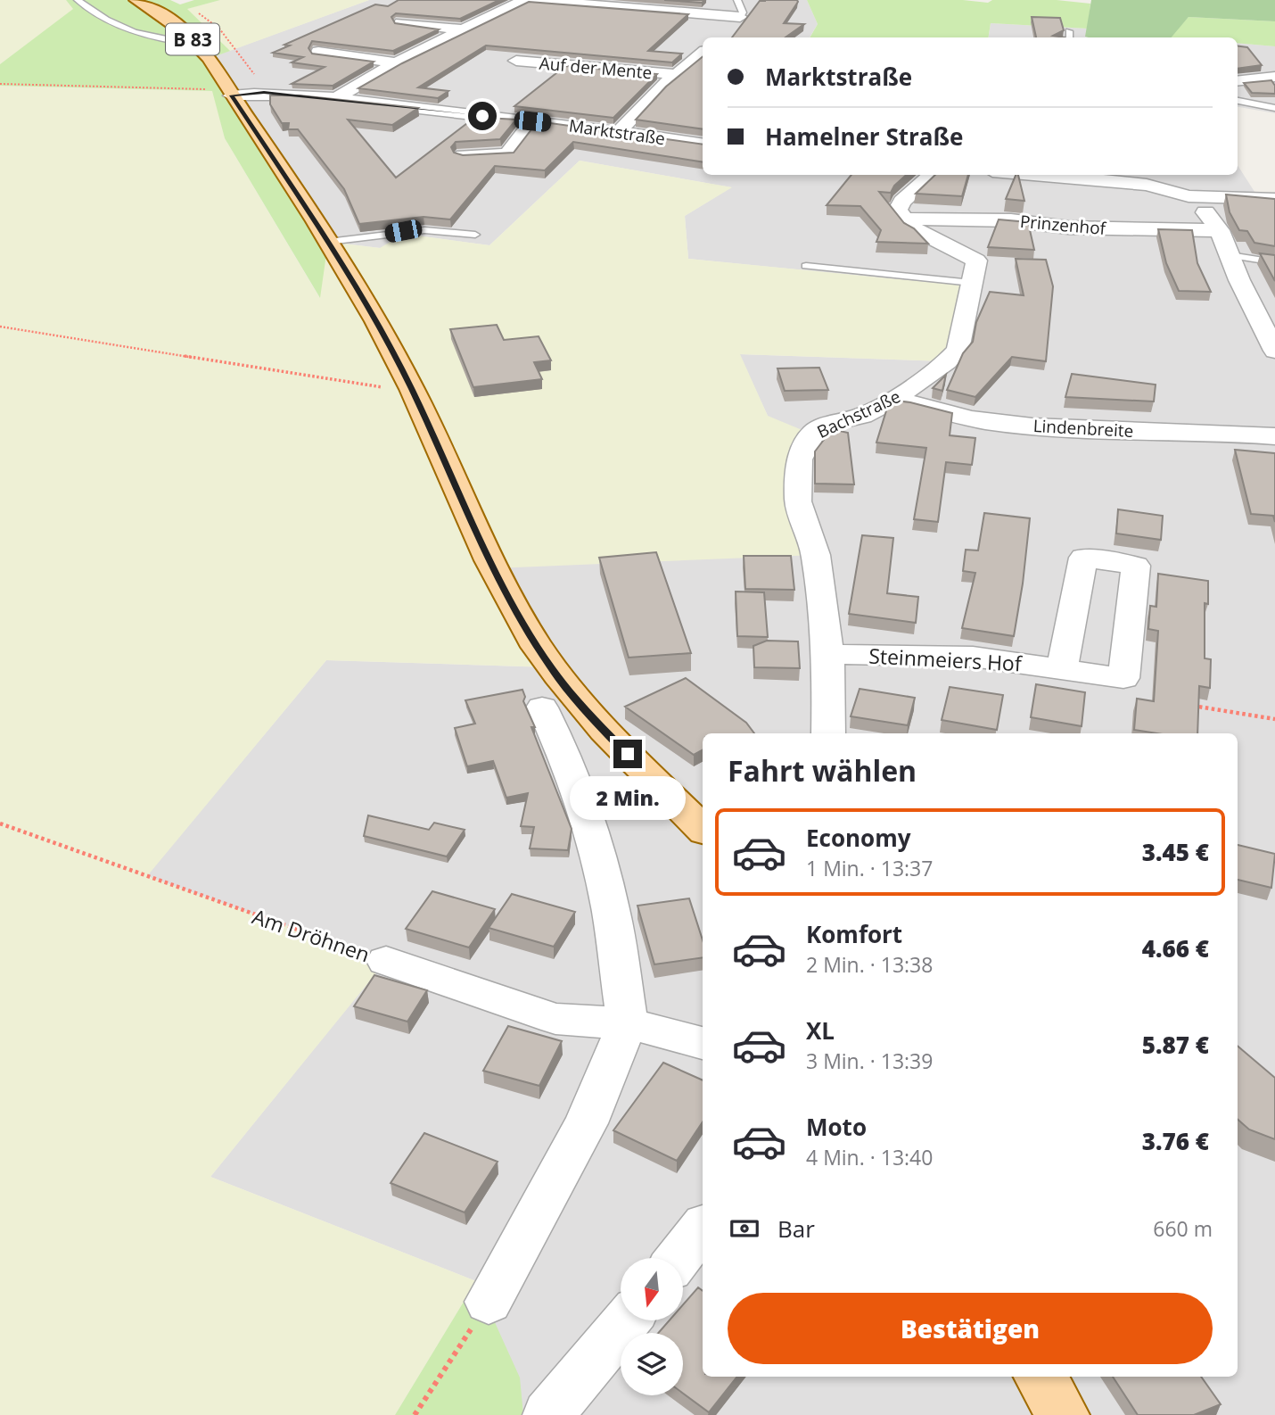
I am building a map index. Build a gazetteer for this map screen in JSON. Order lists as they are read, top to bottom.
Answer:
{
  "streets": {
    "main road": ["B 83"],
    "street": [
      "Auf der Mente",
      "Marktstraße",
      "Prinzenhof",
      "Bachstraße",
      "Lindenbreite",
      "Steinmeiers Hof",
      "Am Dröhnen"
    ]
  },
  "crossings": [
    ["B 83", "Marktstraße"],
    ["Auf der Mente", "Marktstraße"],
    ["Prinzenhof", "Bachstraße"],
    ["Bachstraße", "Lindenbreite"],
    ["Bachstraße", "Steinmeiers Hof"]
  ],
  "north": "bottom",
  "page": {
    "banner": ["Marktstraße", "Hamelner Straße"],
    "heading": "Fahrt wählen",
    "bubble": "2 Min.",
    "list": [
      {
        "name": "Economy",
        "note": "1 Min. · 13:37",
        "value": "3.45 €"
      },
      {
        "name": "Komfort",
        "note": "2 Min. · 13:38",
        "value": "4.66 €"
      },
      {
        "name": "XL",
        "note": "3 Min. · 13:39",
        "value": "5.87 €"
      },
      {
        "name": "Moto",
        "note": "4 Min. · 13:40",
        "value": "3.76 €"
      }
    ],
    "pay": ["Bar", "660 m"],
    "buttons": "Bestätigen"
  }
}
